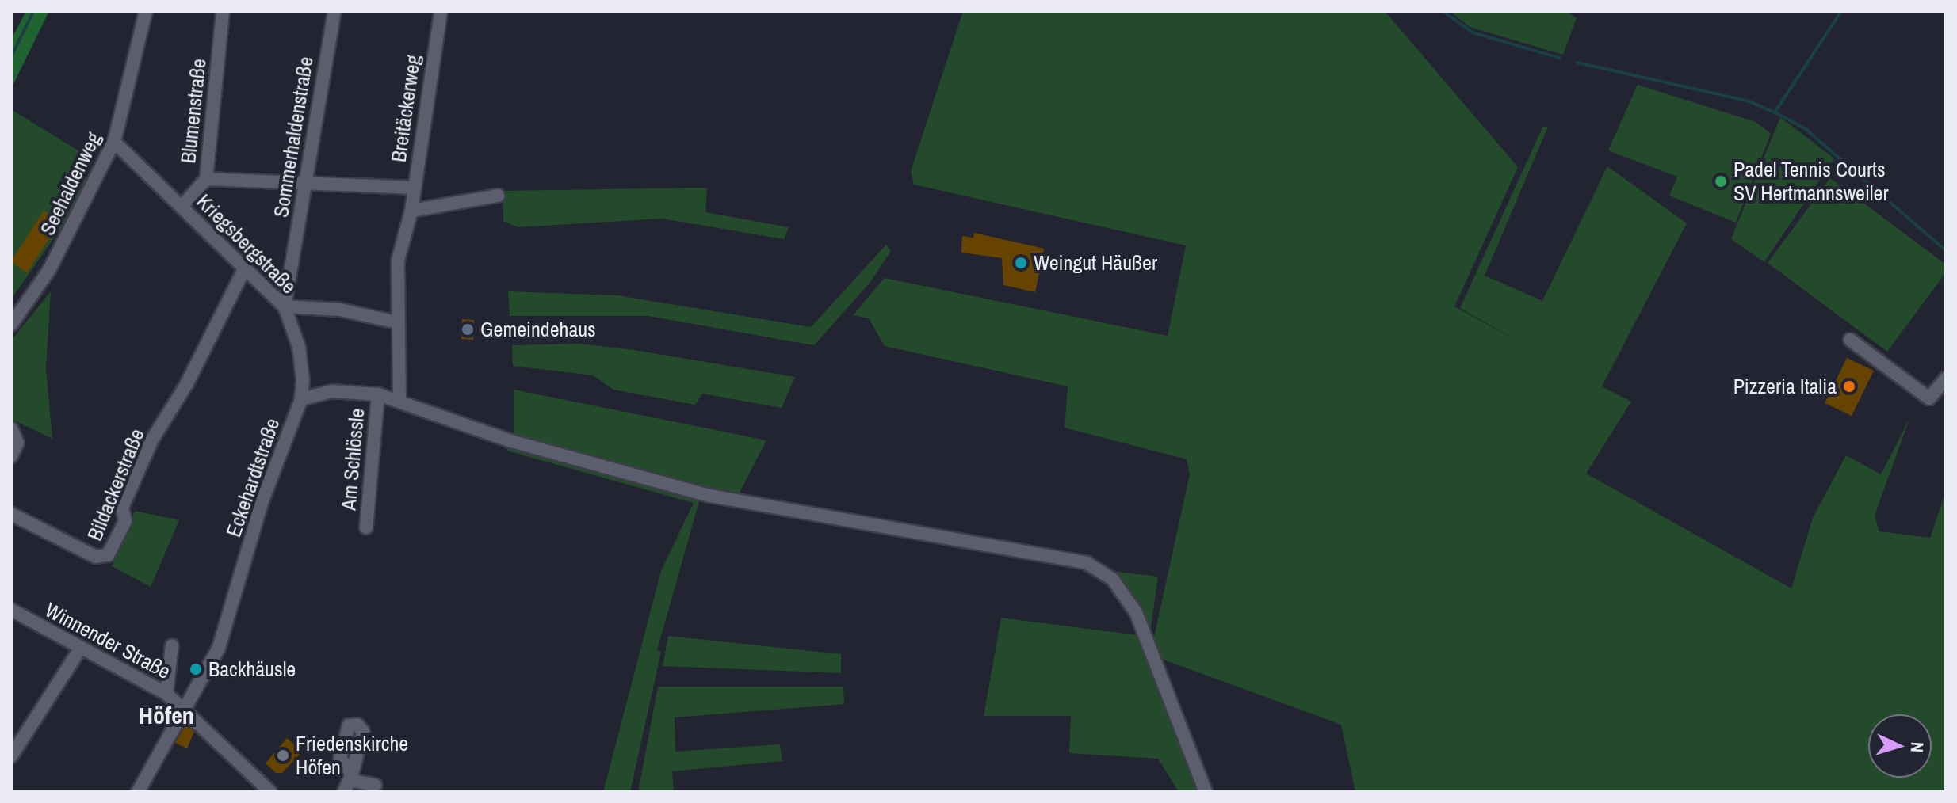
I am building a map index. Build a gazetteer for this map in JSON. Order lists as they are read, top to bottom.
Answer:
{
  "streets": {
    "street": [
      "Breitäckerweg",
      "Blumenstraße",
      "Sommerhaldenstraße",
      "Seehaldenweg",
      "Kriegsbergstraße",
      "Am Schlössle",
      "Eckehardtstraße",
      "Bildackerstraße",
      "Winnender Straße"
    ]
  },
  "crossings": [
    ["Breitäckerweg", "Eckehardtstraße"],
    ["Blumenstraße", "Kriegsbergstraße"],
    ["Sommerhaldenstraße", "Kriegsbergstraße"],
    ["Seehaldenweg", "Kriegsbergstraße"],
    ["Kriegsbergstraße", "Eckehardtstraße"],
    ["Kriegsbergstraße", "Bildackerstraße"],
    ["Am Schlössle", "Eckehardtstraße"],
    ["Eckehardtstraße", "Winnender Straße"]
  ],
  "districts": ["Höfen"],
  "places": [
    "Padel Tennis Courts SV Hertmannsweiler",
    "Weingut Häußer",
    "Gemeindehaus",
    "Pizzeria Italia",
    "Backhäusle",
    "Friedenskirche Höfen"
  ],
  "north": "right"
}
